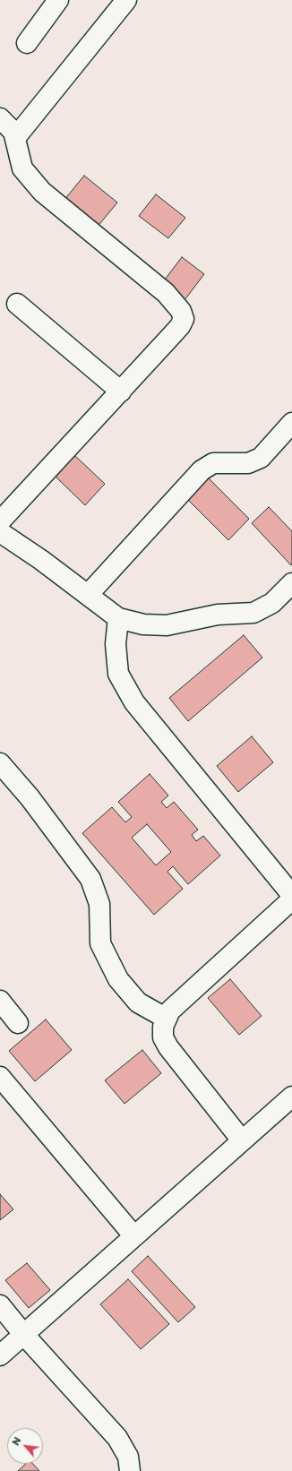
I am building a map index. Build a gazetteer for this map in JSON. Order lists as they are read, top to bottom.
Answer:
{
  "north": "top left"
}
